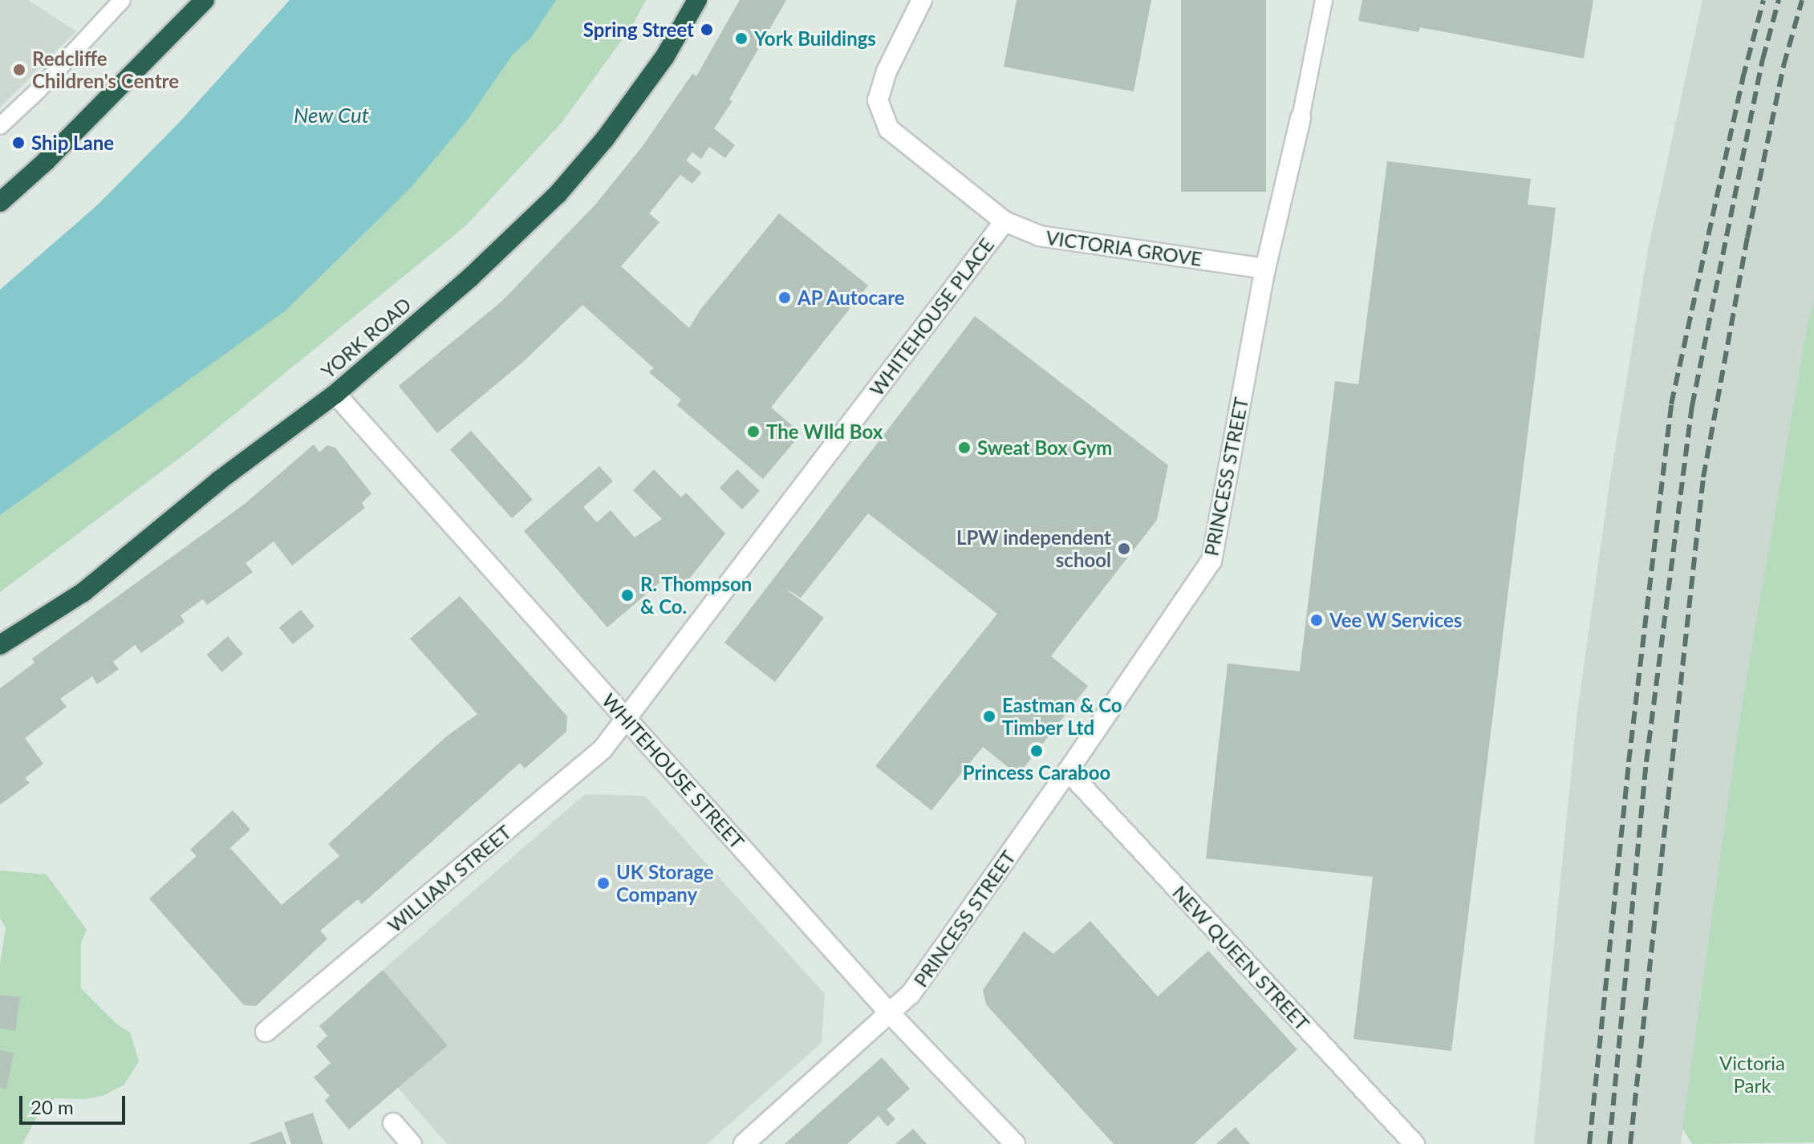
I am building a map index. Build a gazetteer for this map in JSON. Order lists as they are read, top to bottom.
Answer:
{
  "streets": {
    "highway": ["YORK ROAD"],
    "street": [
      "VICTORIA GROVE",
      "WHITEHOUSE PLACE",
      "PRINCESS STREET",
      "WHITEHOUSE STREET",
      "WILLIAM STREET",
      "NEW QUEEN STREET"
    ]
  },
  "crossings": [
    ["VICTORIA GROVE", "WHITEHOUSE PLACE"],
    ["VICTORIA GROVE", "PRINCESS STREET"],
    ["WHITEHOUSE PLACE", "WHITEHOUSE STREET"],
    ["WHITEHOUSE PLACE", "WILLIAM STREET"],
    ["YORK ROAD", "WHITEHOUSE STREET"],
    ["PRINCESS STREET", "WHITEHOUSE STREET"],
    ["PRINCESS STREET", "NEW QUEEN STREET"],
    ["WHITEHOUSE STREET", "WILLIAM STREET"]
  ],
  "water": ["New Cut"],
  "parks": ["Victoria Park"],
  "places": [
    "Spring Street",
    "York Buildings",
    "Redcliffe Children's Centre",
    "Ship Lane",
    "AP Autocare",
    "The WIld Box",
    "Sweat Box Gym",
    "LPW independent school",
    "R. Thompson & Co.",
    "Vee W Services",
    "Eastman & Co Timber Ltd",
    "Princess Caraboo",
    "UK Storage Company"
  ],
  "scale_bar": "20 m"
}
